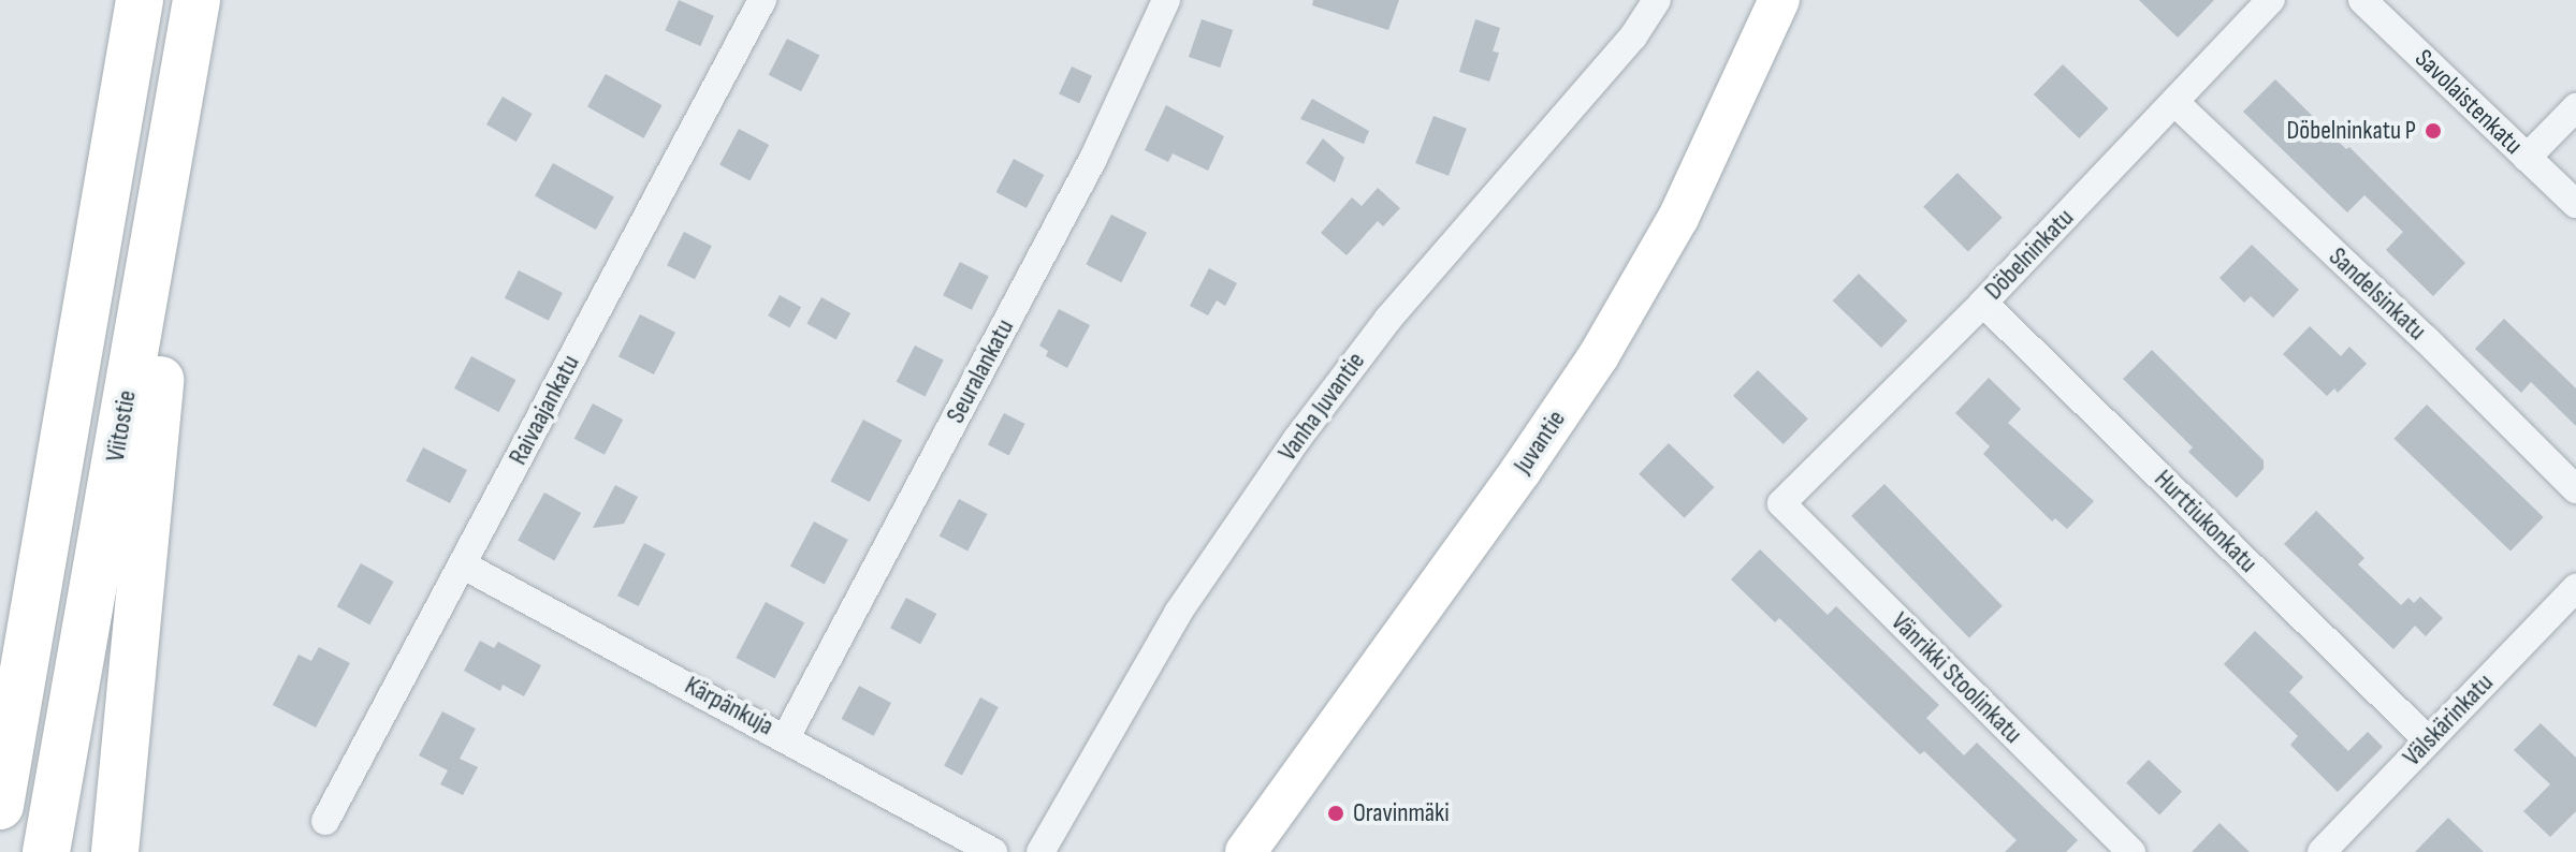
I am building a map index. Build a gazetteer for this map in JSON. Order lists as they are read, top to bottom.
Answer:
{
  "streets": {
    "highway": ["Viitostie"],
    "main road": ["Juvantie"],
    "street": [
      "Savolaistenkatu",
      "Döbelninkatu",
      "Sandelsinkatu",
      "Seuralankatu",
      "Vanha Juvantie",
      "Raivaajankatu",
      "Hurttiukonkatu",
      "Vänrikki Stoolinkatu",
      "Kärpänkuja",
      "Välskärinkatu"
    ]
  },
  "crossings": [
    ["Döbelninkatu", "Sandelsinkatu"],
    ["Döbelninkatu", "Hurttiukonkatu"],
    ["Döbelninkatu", "Vänrikki Stoolinkatu"],
    ["Seuralankatu", "Kärpänkuja"],
    ["Raivaajankatu", "Kärpänkuja"],
    ["Hurttiukonkatu", "Välskärinkatu"]
  ],
  "places": ["Döbelninkatu P", "Oravinmäki"]
}
